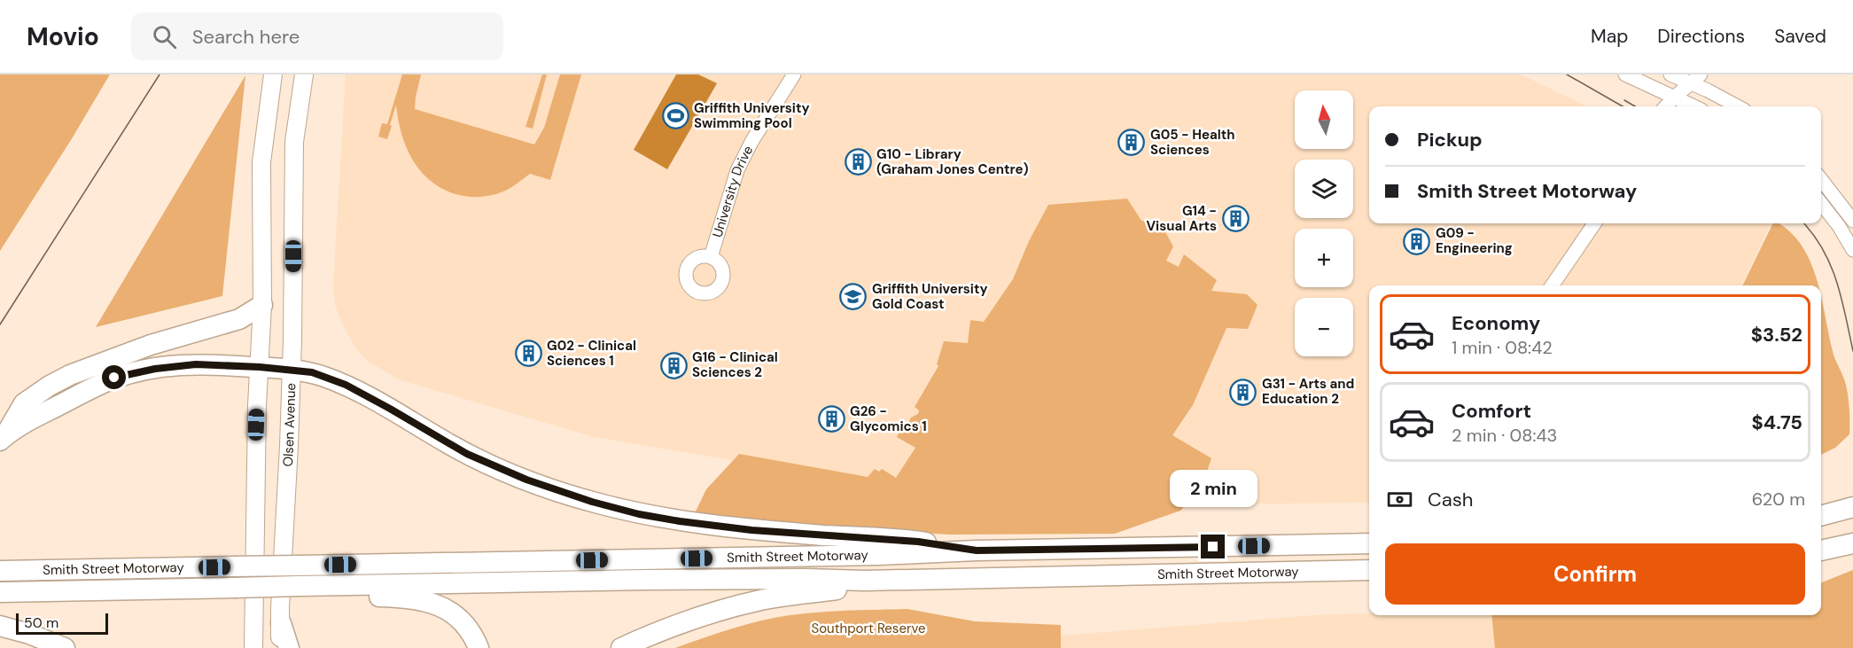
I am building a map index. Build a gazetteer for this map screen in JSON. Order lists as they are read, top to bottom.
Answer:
{
  "streets": {
    "highway": ["Smith Street Motorway"],
    "main road": ["Olsen Avenue"],
    "street": ["University Drive"]
  },
  "parks": ["Southport Reserve"],
  "places": {
    "sports": ["Griffith University Swimming Pool"],
    "building": [
      "G05 - Health Sciences",
      "G10 - Library (Graham Jones Centre)",
      "G14 - Visual Arts",
      "G09 - Engineering",
      "G02 - Clinical Sciences 1",
      "G16 - Clinical Sciences 2",
      "G31 - Arts and Education 2",
      "G26 - Glycomics 1"
    ],
    "school or university": ["Griffith University Gold Coast"]
  },
  "scale_bar": "50 m",
  "north": "top",
  "page": {
    "header": "Movio",
    "search": "Search here",
    "nav": ["Map", "Directions", "Saved"],
    "map_buttons": ["+", "−"],
    "banner": ["Pickup", "Smith Street Motorway"],
    "list": [
      {
        "name": "Economy",
        "note": "1 min · 08:42",
        "value": "$3.52"
      },
      {
        "name": "Comfort",
        "note": "2 min · 08:43",
        "value": "$4.75"
      }
    ],
    "bubble": "2 min",
    "pay": ["Cash", "620 m"],
    "buttons": "Confirm",
    "scale": "50 m"
  }
}
